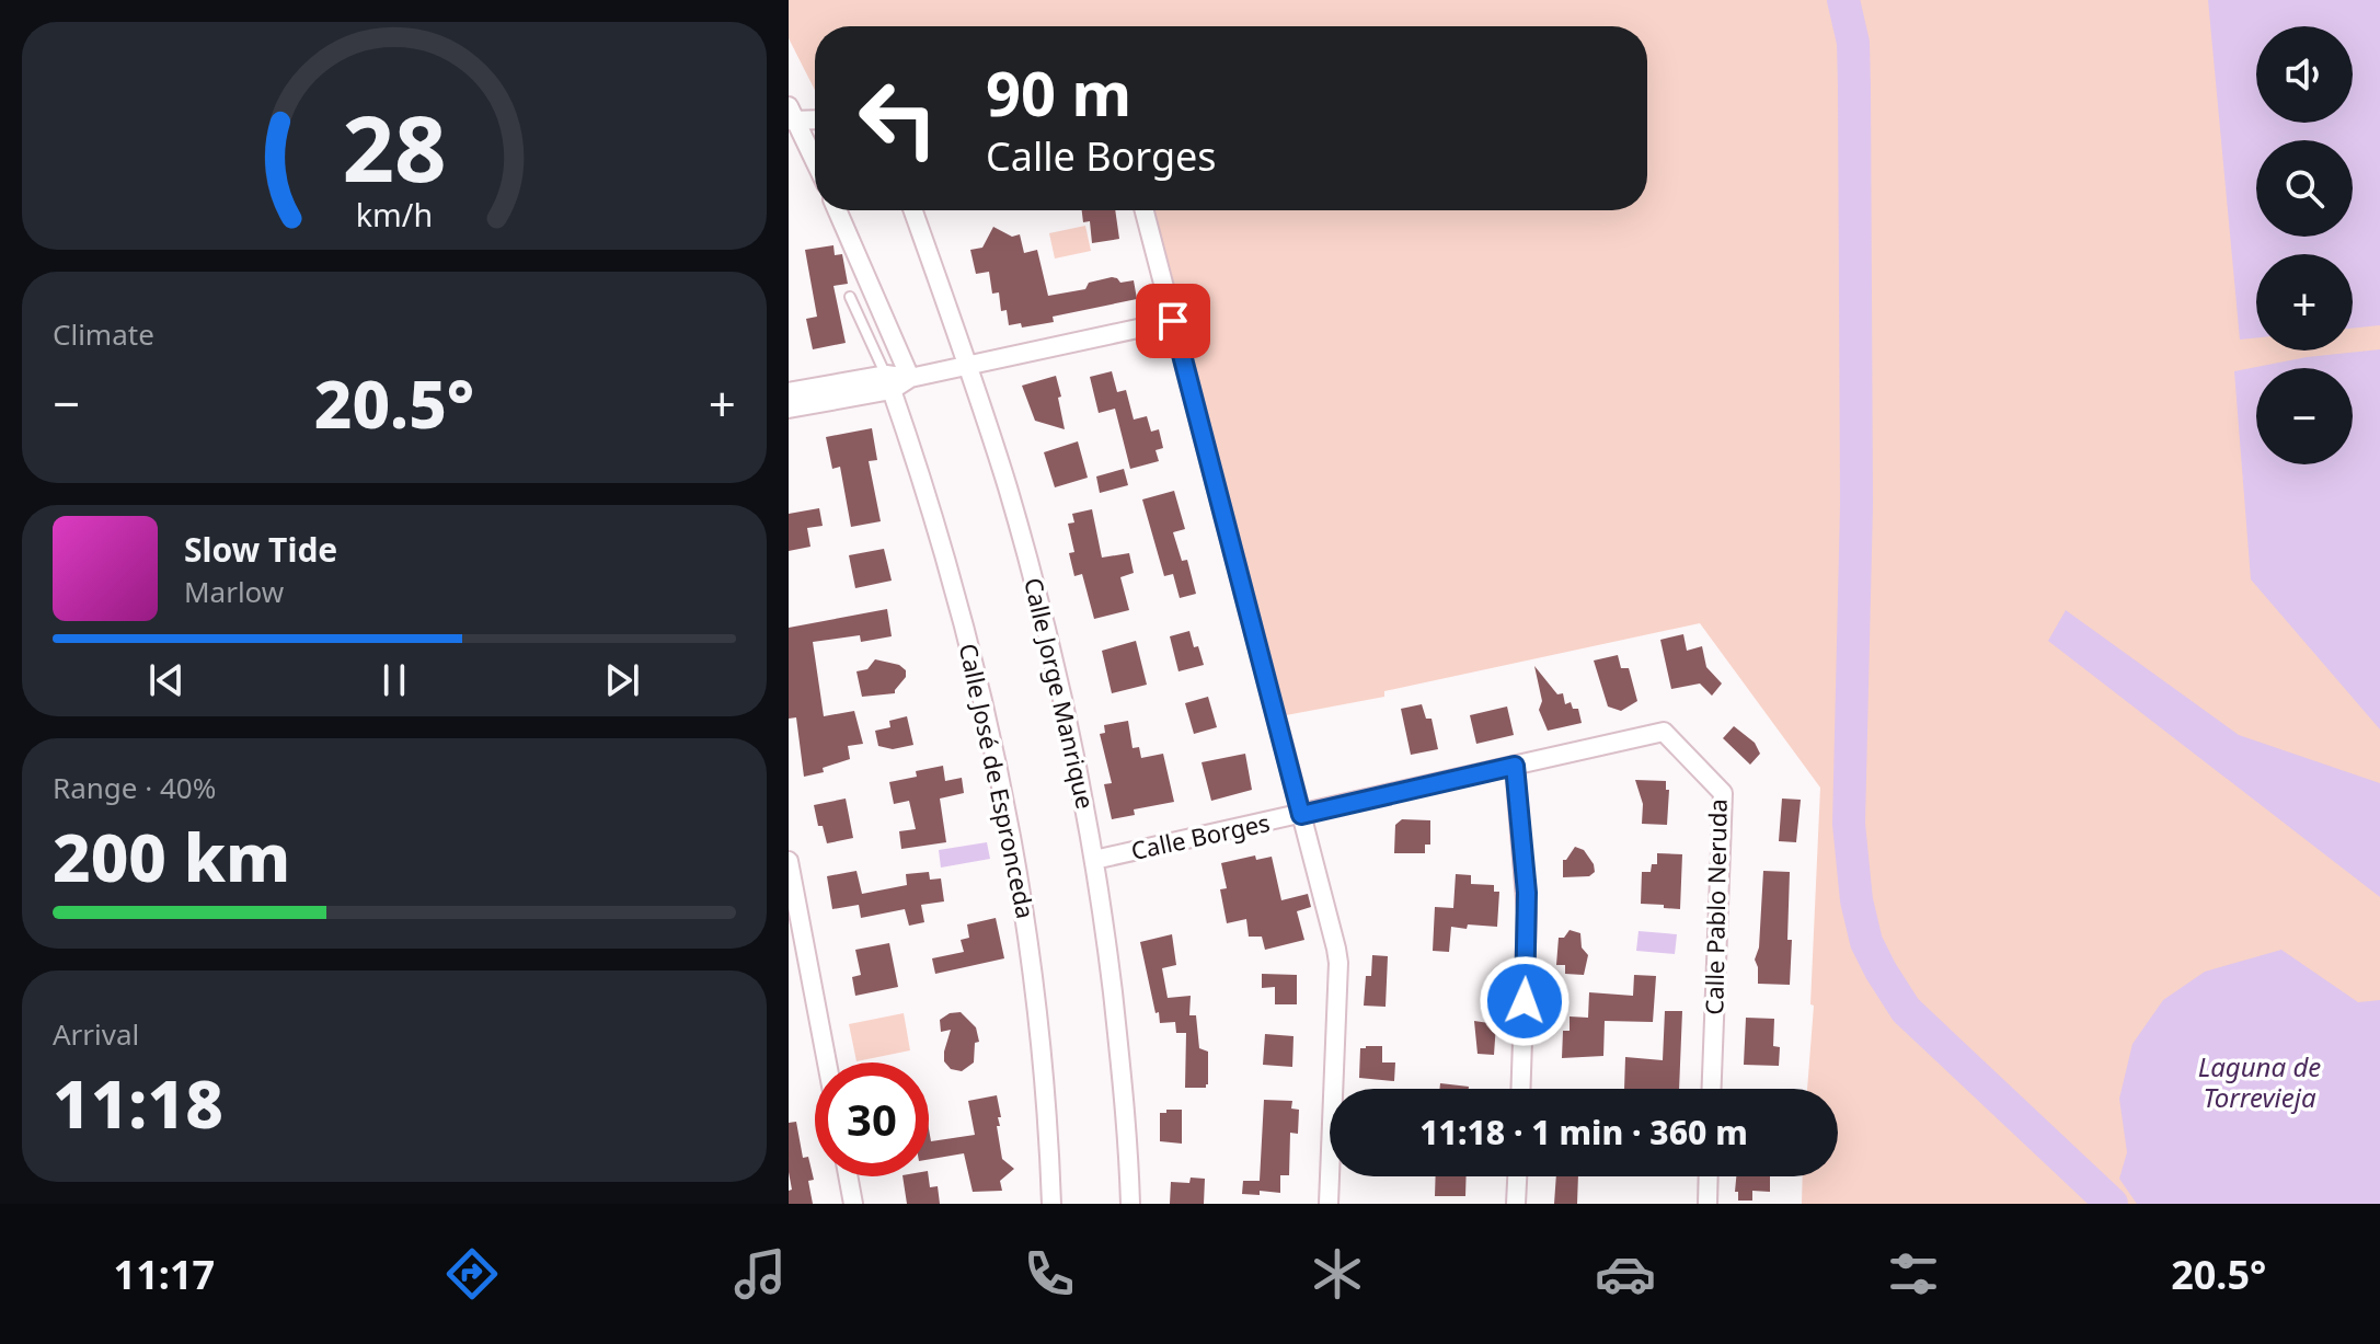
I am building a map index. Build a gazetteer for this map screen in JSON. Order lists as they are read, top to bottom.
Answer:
{
  "streets": {
    "street": [
      "Calle Jorge Manrique",
      "Calle José de Espronceda",
      "Calle Borges",
      "Calle Pablo Neruda"
    ]
  },
  "crossings": [
    ["Calle Jorge Manrique", "Calle Borges"],
    ["Calle Borges", "Calle Pablo Neruda"]
  ],
  "water": ["Laguna de Torrevieja"],
  "page": {
    "map_buttons": ["+", "−"],
    "turn": ["90 m", "Calle Borges"],
    "tile": [
      "Climate",
      ["Range · 40%", "200 km"],
      ["Arrival", "11:18"]
    ],
    "heat": ["−", "20.5°", "+"],
    "song": ["Slow Tide", "Marlow"],
    "limit": "30",
    "trip": "11:18 · 1 min · 360 m",
    "tabs": ["11:17", "20.5°"],
    "gauge": ["28", "km/h"]
  }
}
